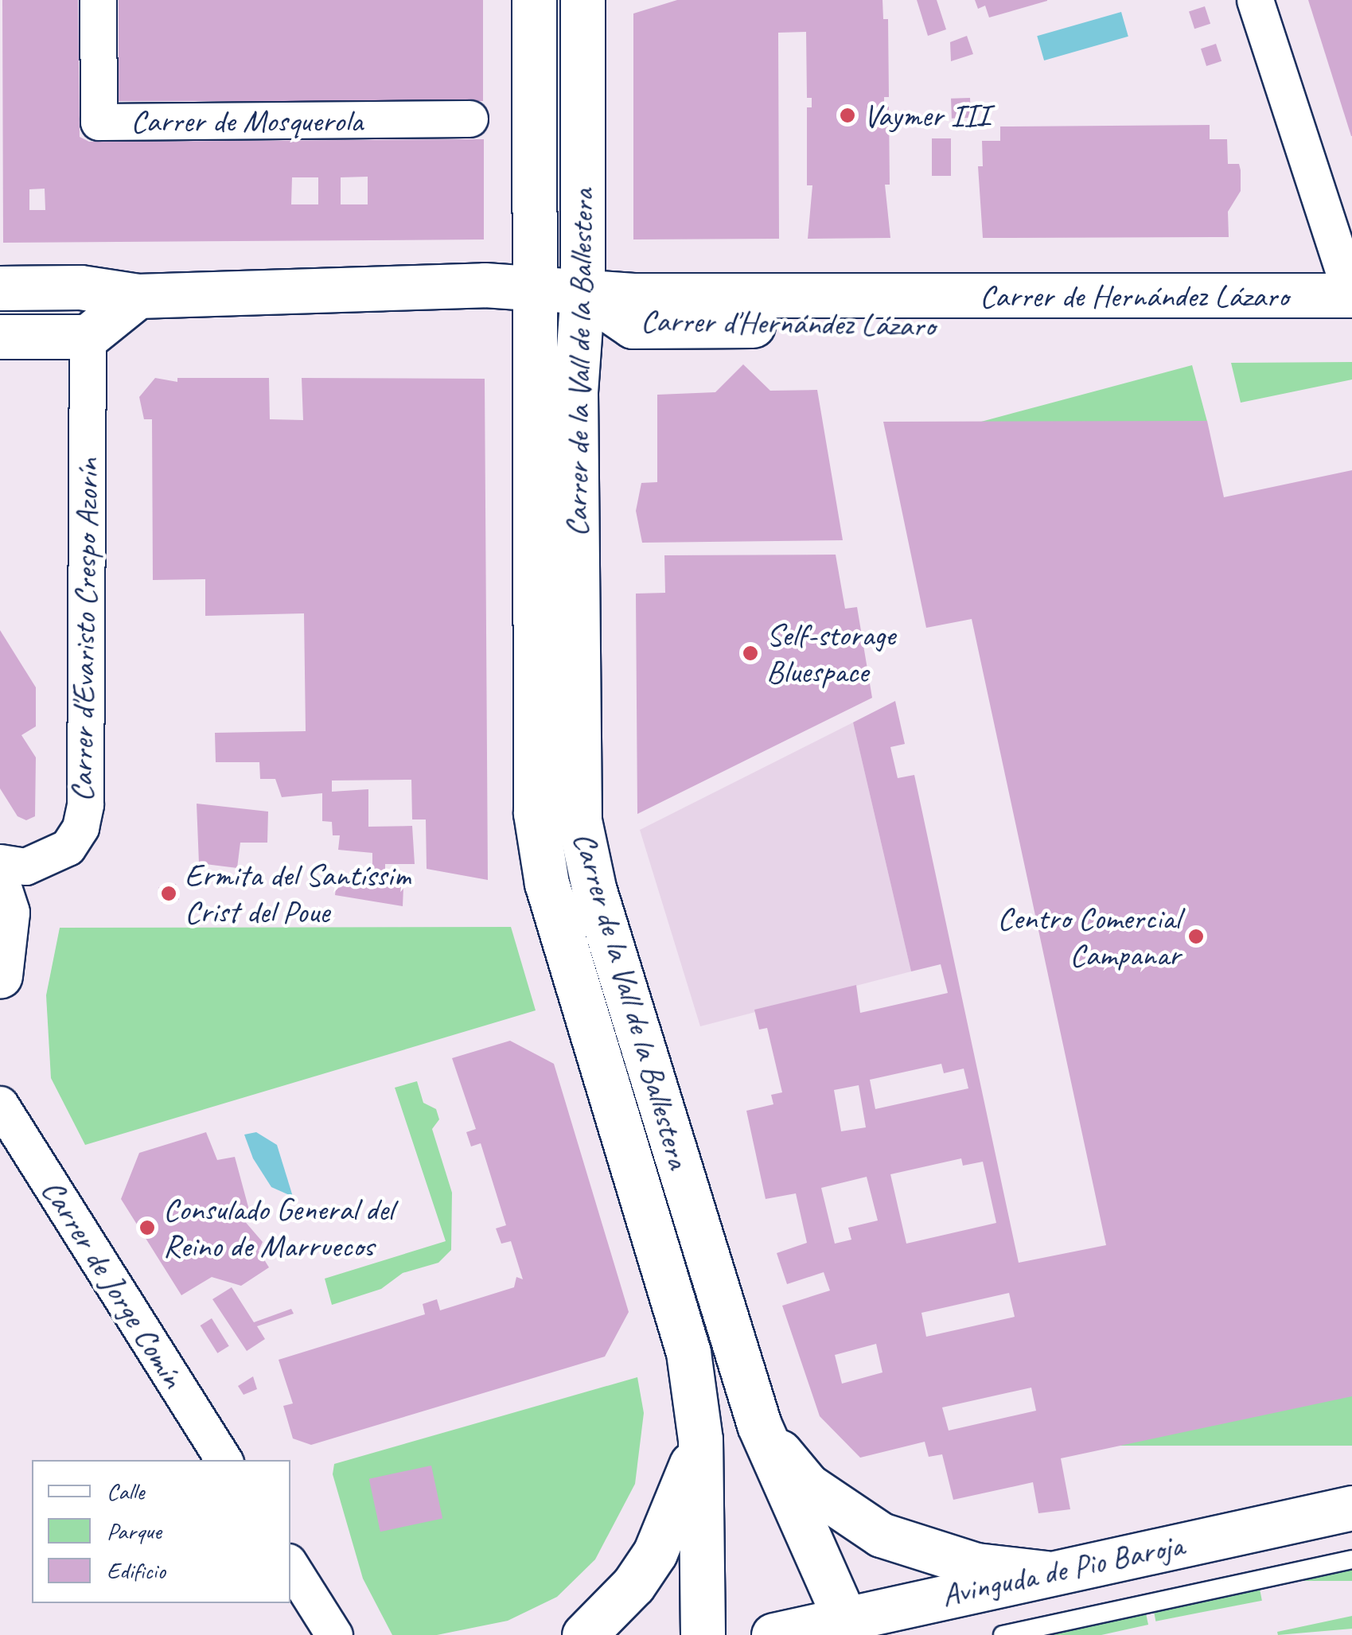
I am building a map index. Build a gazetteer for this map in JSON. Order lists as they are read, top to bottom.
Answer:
{
  "streets": {
    "street": [
      "Carrer de Mosquerola",
      "Carrer de Hernández Lázaro",
      "Carrer d'Hernández Lázaro",
      "Carrer de la Vall de la Ballestera",
      "Carrer d'Evaristo Crespo Azorín",
      "Carrer de Jorge Comín",
      "Avinguda de Pio Baroja"
    ]
  },
  "crossings": [
    ["Carrer de Hernández Lázaro", "Carrer d'Hernández Lázaro"],
    ["Carrer de Hernández Lázaro", "Carrer de la Vall de la Ballestera"],
    ["Carrer d'Hernández Lázaro", "Carrer de la Vall de la Ballestera"],
    ["Carrer de la Vall de la Ballestera", "Avinguda de Pio Baroja"]
  ],
  "places": [
    "Vaymer III",
    "Self-storage Bluespace",
    "Ermita del Santíssim Crist del Poue",
    "Centro Comercial Campanar",
    "Consulado General del Reino de Marruecos"
  ],
  "legend": ["Calle", "Parque", "Edificio"]
}
